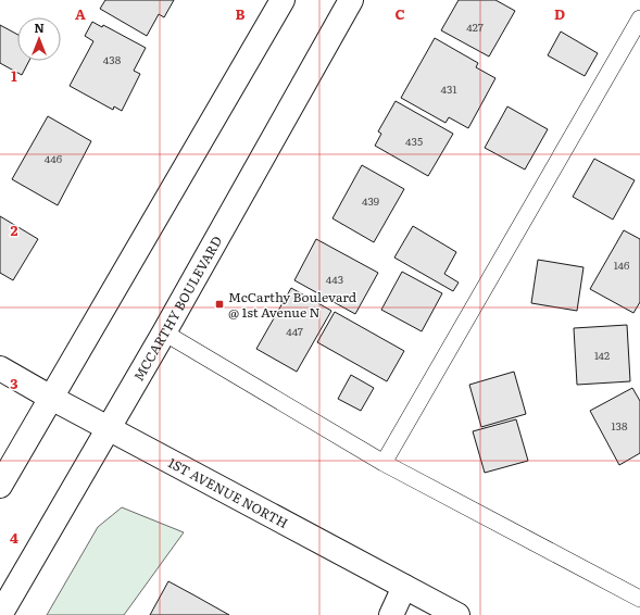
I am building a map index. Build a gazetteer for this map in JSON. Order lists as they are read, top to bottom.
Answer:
{
  "streets": {
    "main road": ["MCCARTHY BOULEVARD", "1ST AVENUE NORTH"]
  },
  "crossings": [
    ["MCCARTHY BOULEVARD", "1ST AVENUE NORTH"]
  ],
  "places": {
    "transit": ["McCarthy Boulevard @ 1st Avenue N"]
  },
  "house_numbers": [
    "427",
    "438",
    "431",
    "435",
    "446",
    "439",
    "146",
    "443",
    "447",
    "142",
    "138"
  ],
  "north": "top",
  "grid": {
    "columns": [
      "A",
      "B",
      "C",
      "D"
    ],
    "rows": [
      "1",
      "2",
      "3",
      "4"
    ]
  }
}
